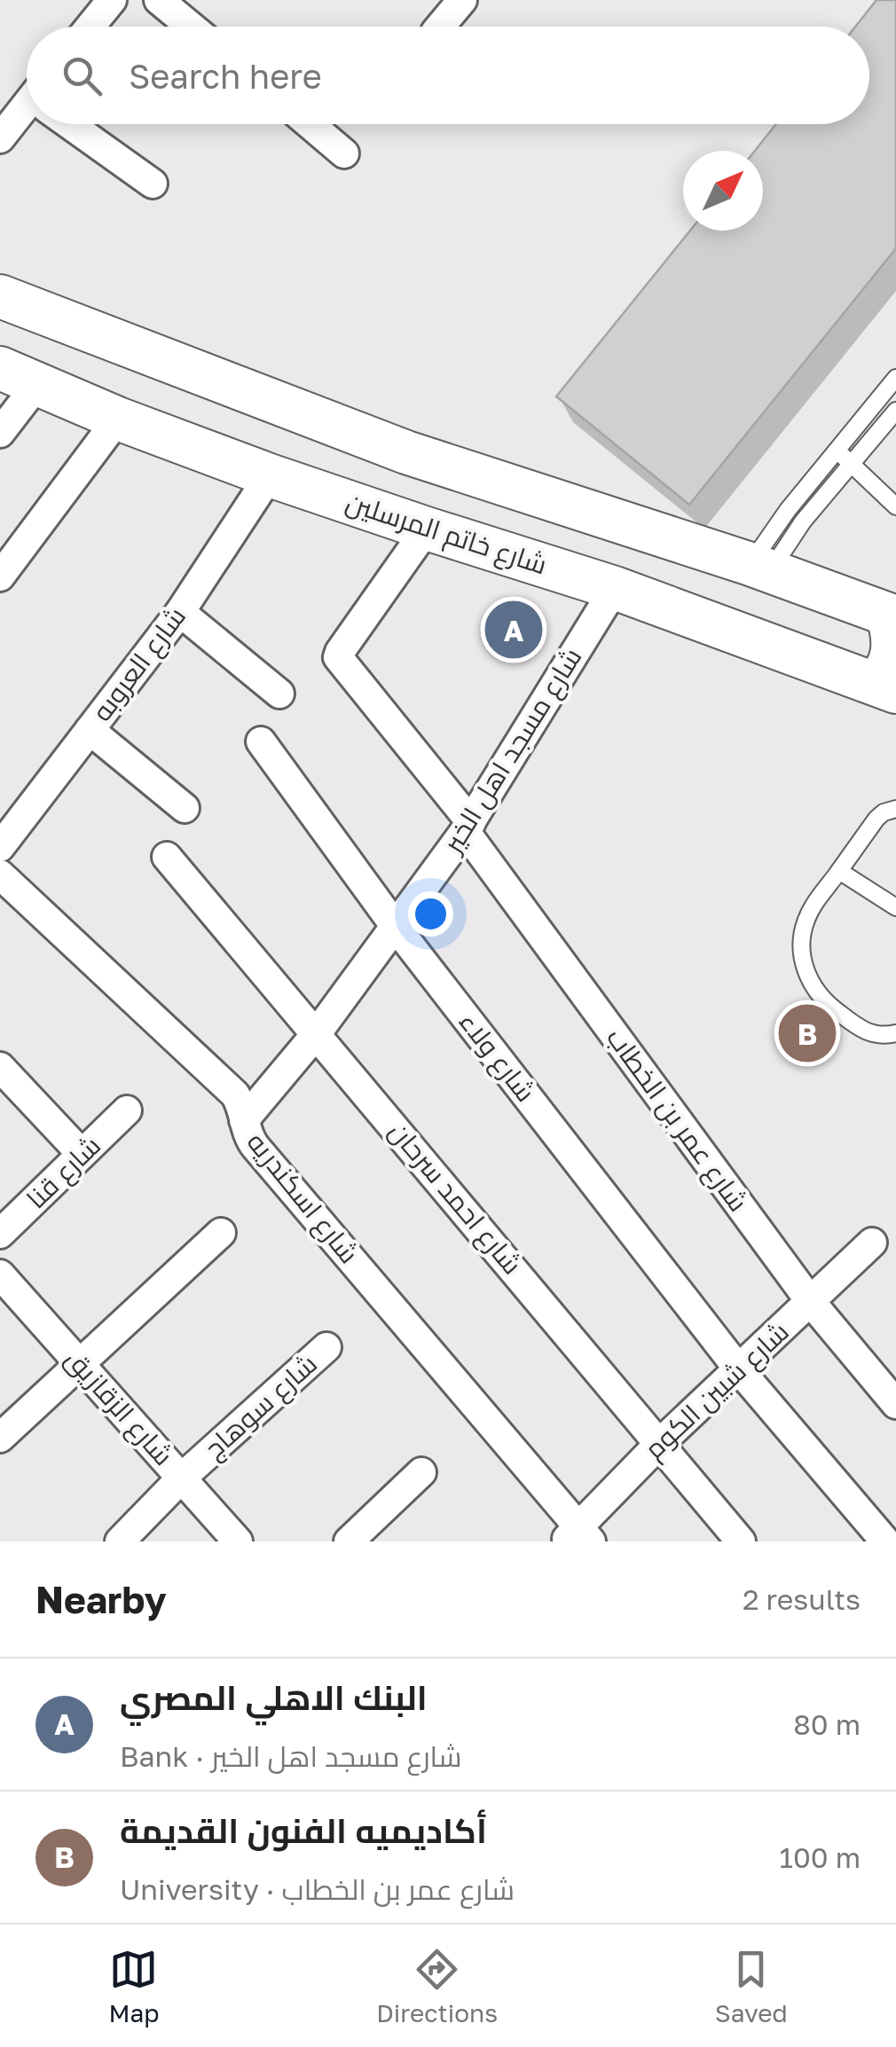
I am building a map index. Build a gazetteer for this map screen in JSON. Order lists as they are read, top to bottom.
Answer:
{
  "streets": {
    "main road": ["شارع خاتم المرسلين"],
    "street": [
      "شارع العروبه",
      "شارع مسجد اهل الخير",
      "شارع ولاء",
      "شارع عمر بن الخطاب",
      "شارع قنا",
      "شارع اسكندريه",
      "شارع احمد سرحان",
      "شارع شبين الكوم",
      "شارع سوهاج",
      "شارع الزقازيق"
    ]
  },
  "crossings": [
    ["شارع خاتم المرسلين", "شارع العروبه"],
    ["شارع خاتم المرسلين", "شارع مسجد اهل الخير"],
    ["شارع خاتم المرسلين", "شارع عمر بن الخطاب"],
    ["شارع مسجد اهل الخير", "شارع ولاء"],
    ["شارع مسجد اهل الخير", "شارع عمر بن الخطاب"],
    ["شارع مسجد اهل الخير", "شارع اسكندريه"],
    ["شارع مسجد اهل الخير", "شارع احمد سرحان"],
    ["شارع ولاء", "شارع شبين الكوم"],
    ["شارع عمر بن الخطاب", "شارع شبين الكوم"],
    ["شارع اسكندريه", "شارع شبين الكوم"],
    ["شارع احمد سرحان", "شارع شبين الكوم"],
    ["شارع سوهاج", "شارع الزقازيق"]
  ],
  "north": "top right",
  "page": {
    "search": "Search here",
    "pins": ["A", "B"],
    "heading": ["Nearby", "2 results"],
    "list": [
      {
        "mark": "A",
        "name": "البنك الاهلي المصري",
        "note": "Bank · شارع مسجد اهل الخير",
        "value": "80 m"
      },
      {
        "mark": "B",
        "name": "أكاديميه الفنون القديمة",
        "note": "University · شارع عمر بن الخطاب",
        "value": "100 m"
      }
    ],
    "nav": ["Map", "Directions", "Saved"]
  }
}
